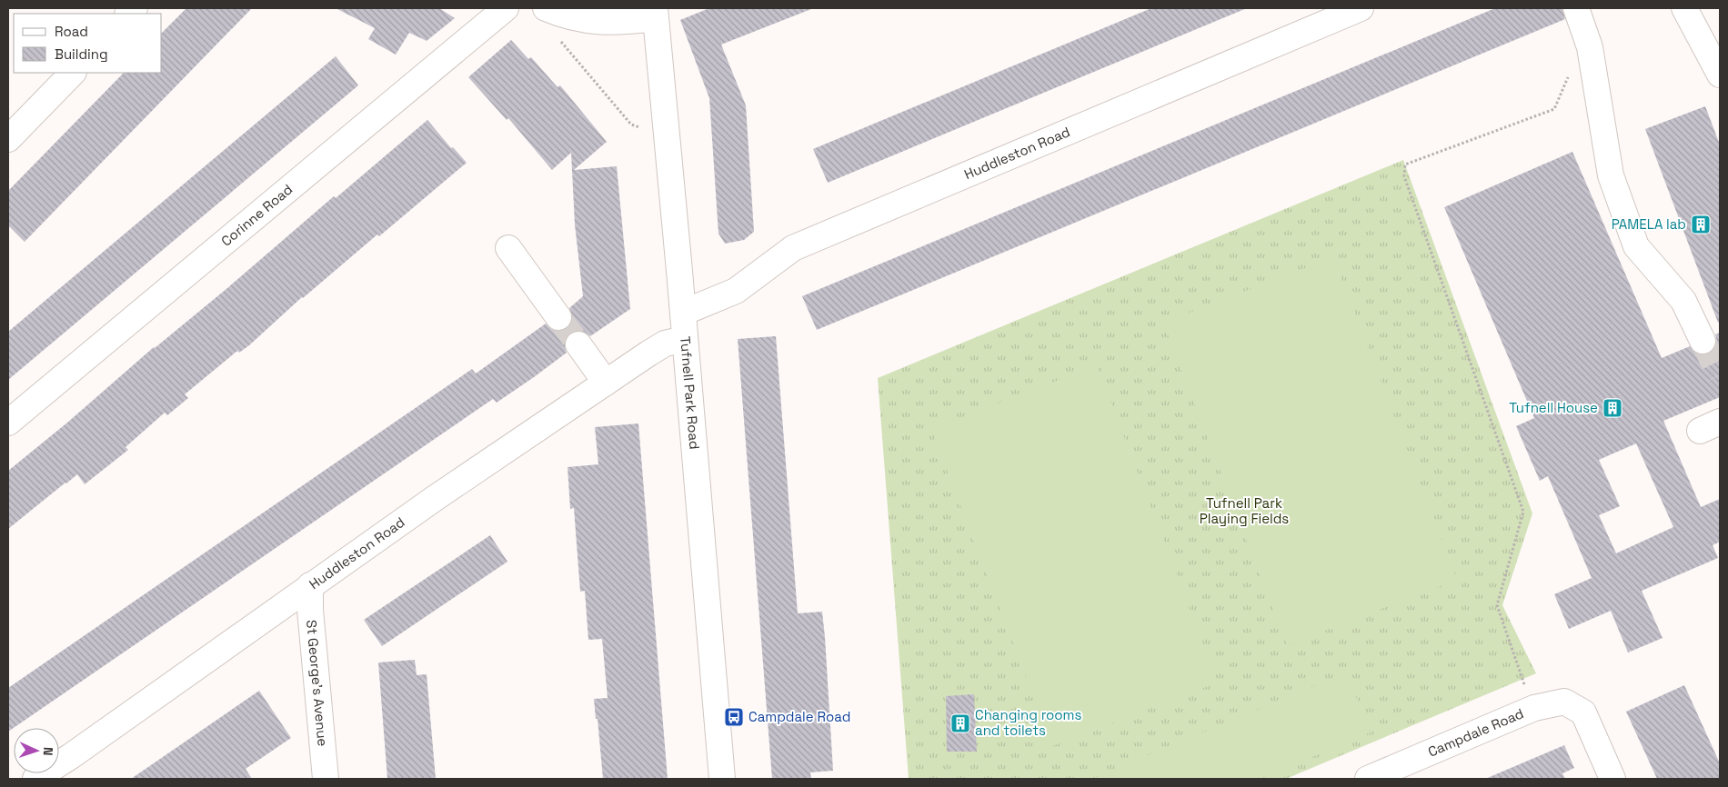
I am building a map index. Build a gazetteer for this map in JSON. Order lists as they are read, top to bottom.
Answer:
{
  "streets": {
    "street": [
      "Huddleston Road",
      "Corinne Road",
      "Tufnell Park Road",
      "St George's Avenue",
      "Campdale Road"
    ]
  },
  "crossings": [
    ["Huddleston Road", "Tufnell Park Road"],
    ["Huddleston Road", "St George's Avenue"]
  ],
  "parks": ["Tufnell Park Playing Fields"],
  "places": {
    "building": ["PAMELA lab", "Tufnell House", "Changing rooms and toilets"],
    "bus stop": ["Campdale Road"]
  },
  "legend": ["Road", "Building"],
  "north": "right"
}
